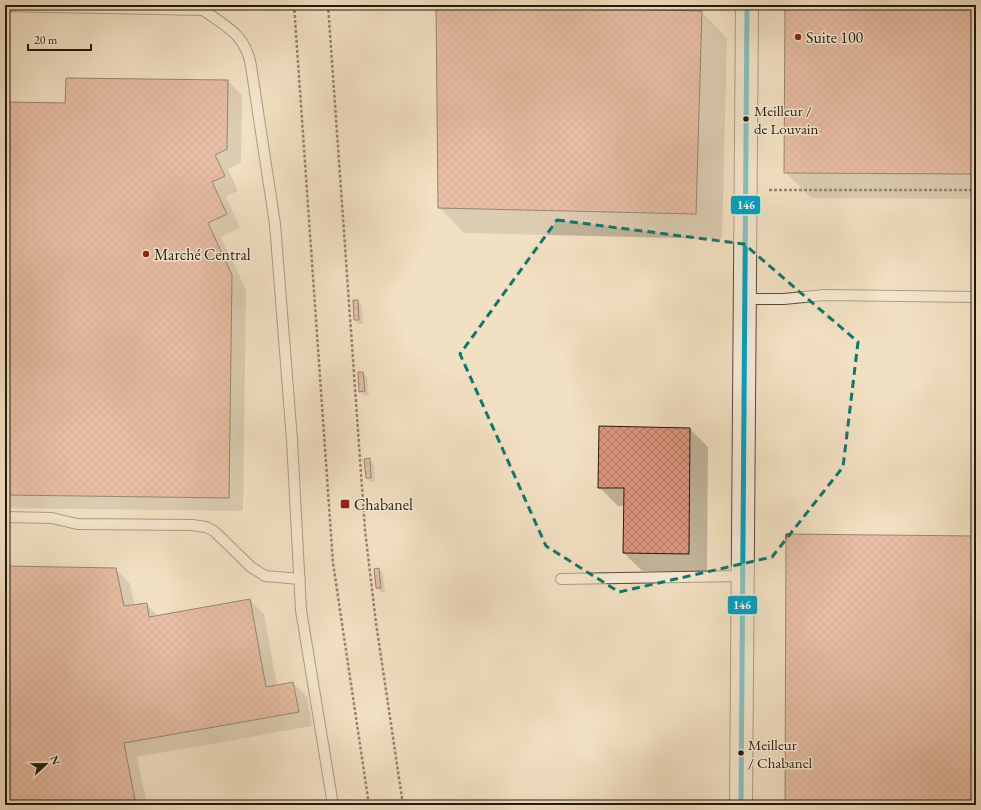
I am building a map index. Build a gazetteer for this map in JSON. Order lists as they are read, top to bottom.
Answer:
{
  "places": {
    "other": [
      "Suite 100",
      "Meilleur / de Louvain",
      "Marché Central",
      "Meilleur / Chabanel"
    ],
    "transit": ["Chabanel"]
  },
  "lines": ["transit line 146"],
  "scale_bar": "20 m",
  "north": "right"
}
